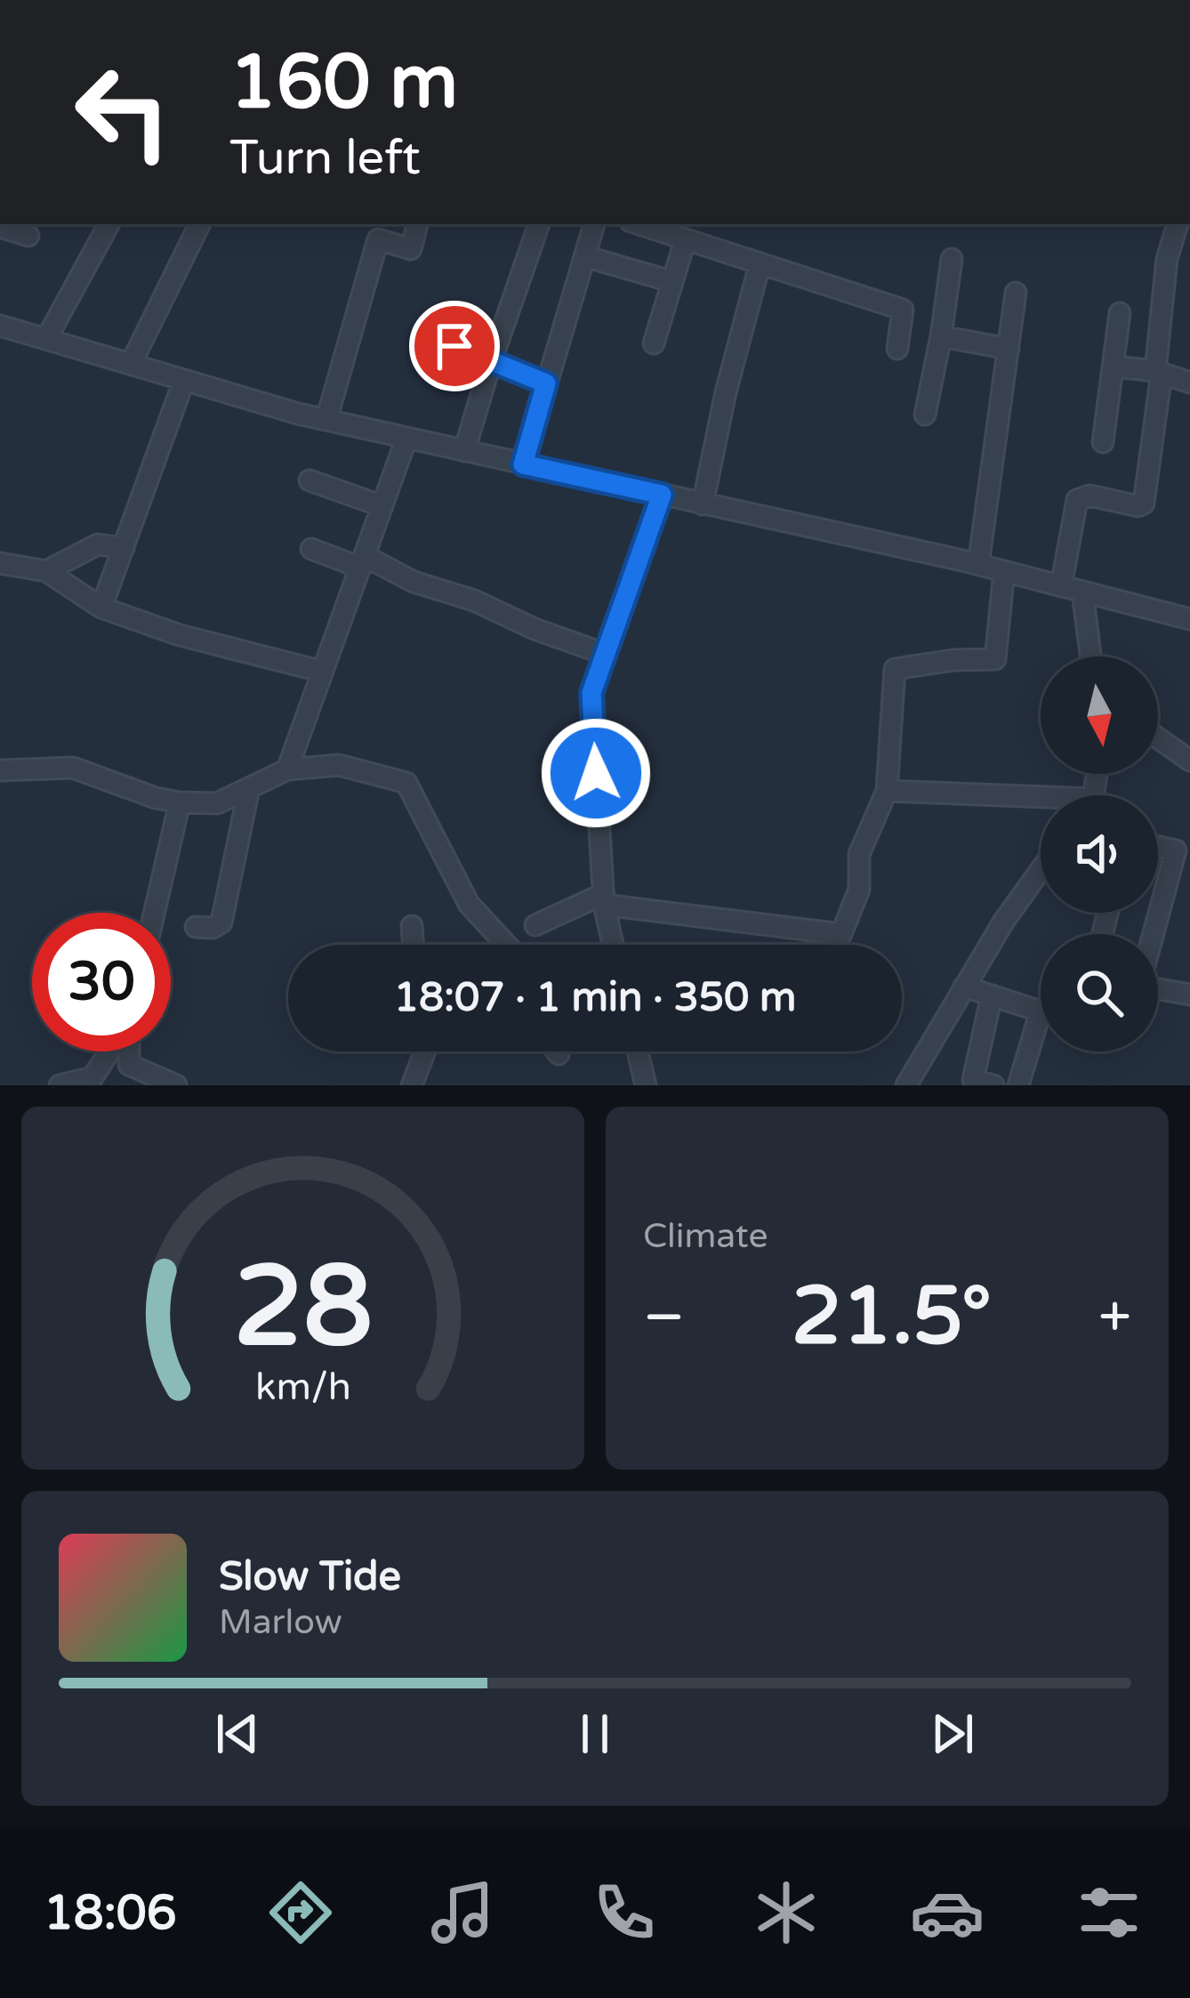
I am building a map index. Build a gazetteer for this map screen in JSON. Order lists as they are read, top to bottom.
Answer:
{
  "north": "bottom",
  "page": {
    "turn": ["160 m", "Turn left"],
    "limit": "30",
    "trip": "18:07 · 1 min · 350 m",
    "tile": "Climate",
    "heat": ["−", "21.5°", "+"],
    "song": ["Slow Tide", "Marlow"],
    "tabs": "18:06",
    "gauge": ["28", "km/h"]
  }
}
